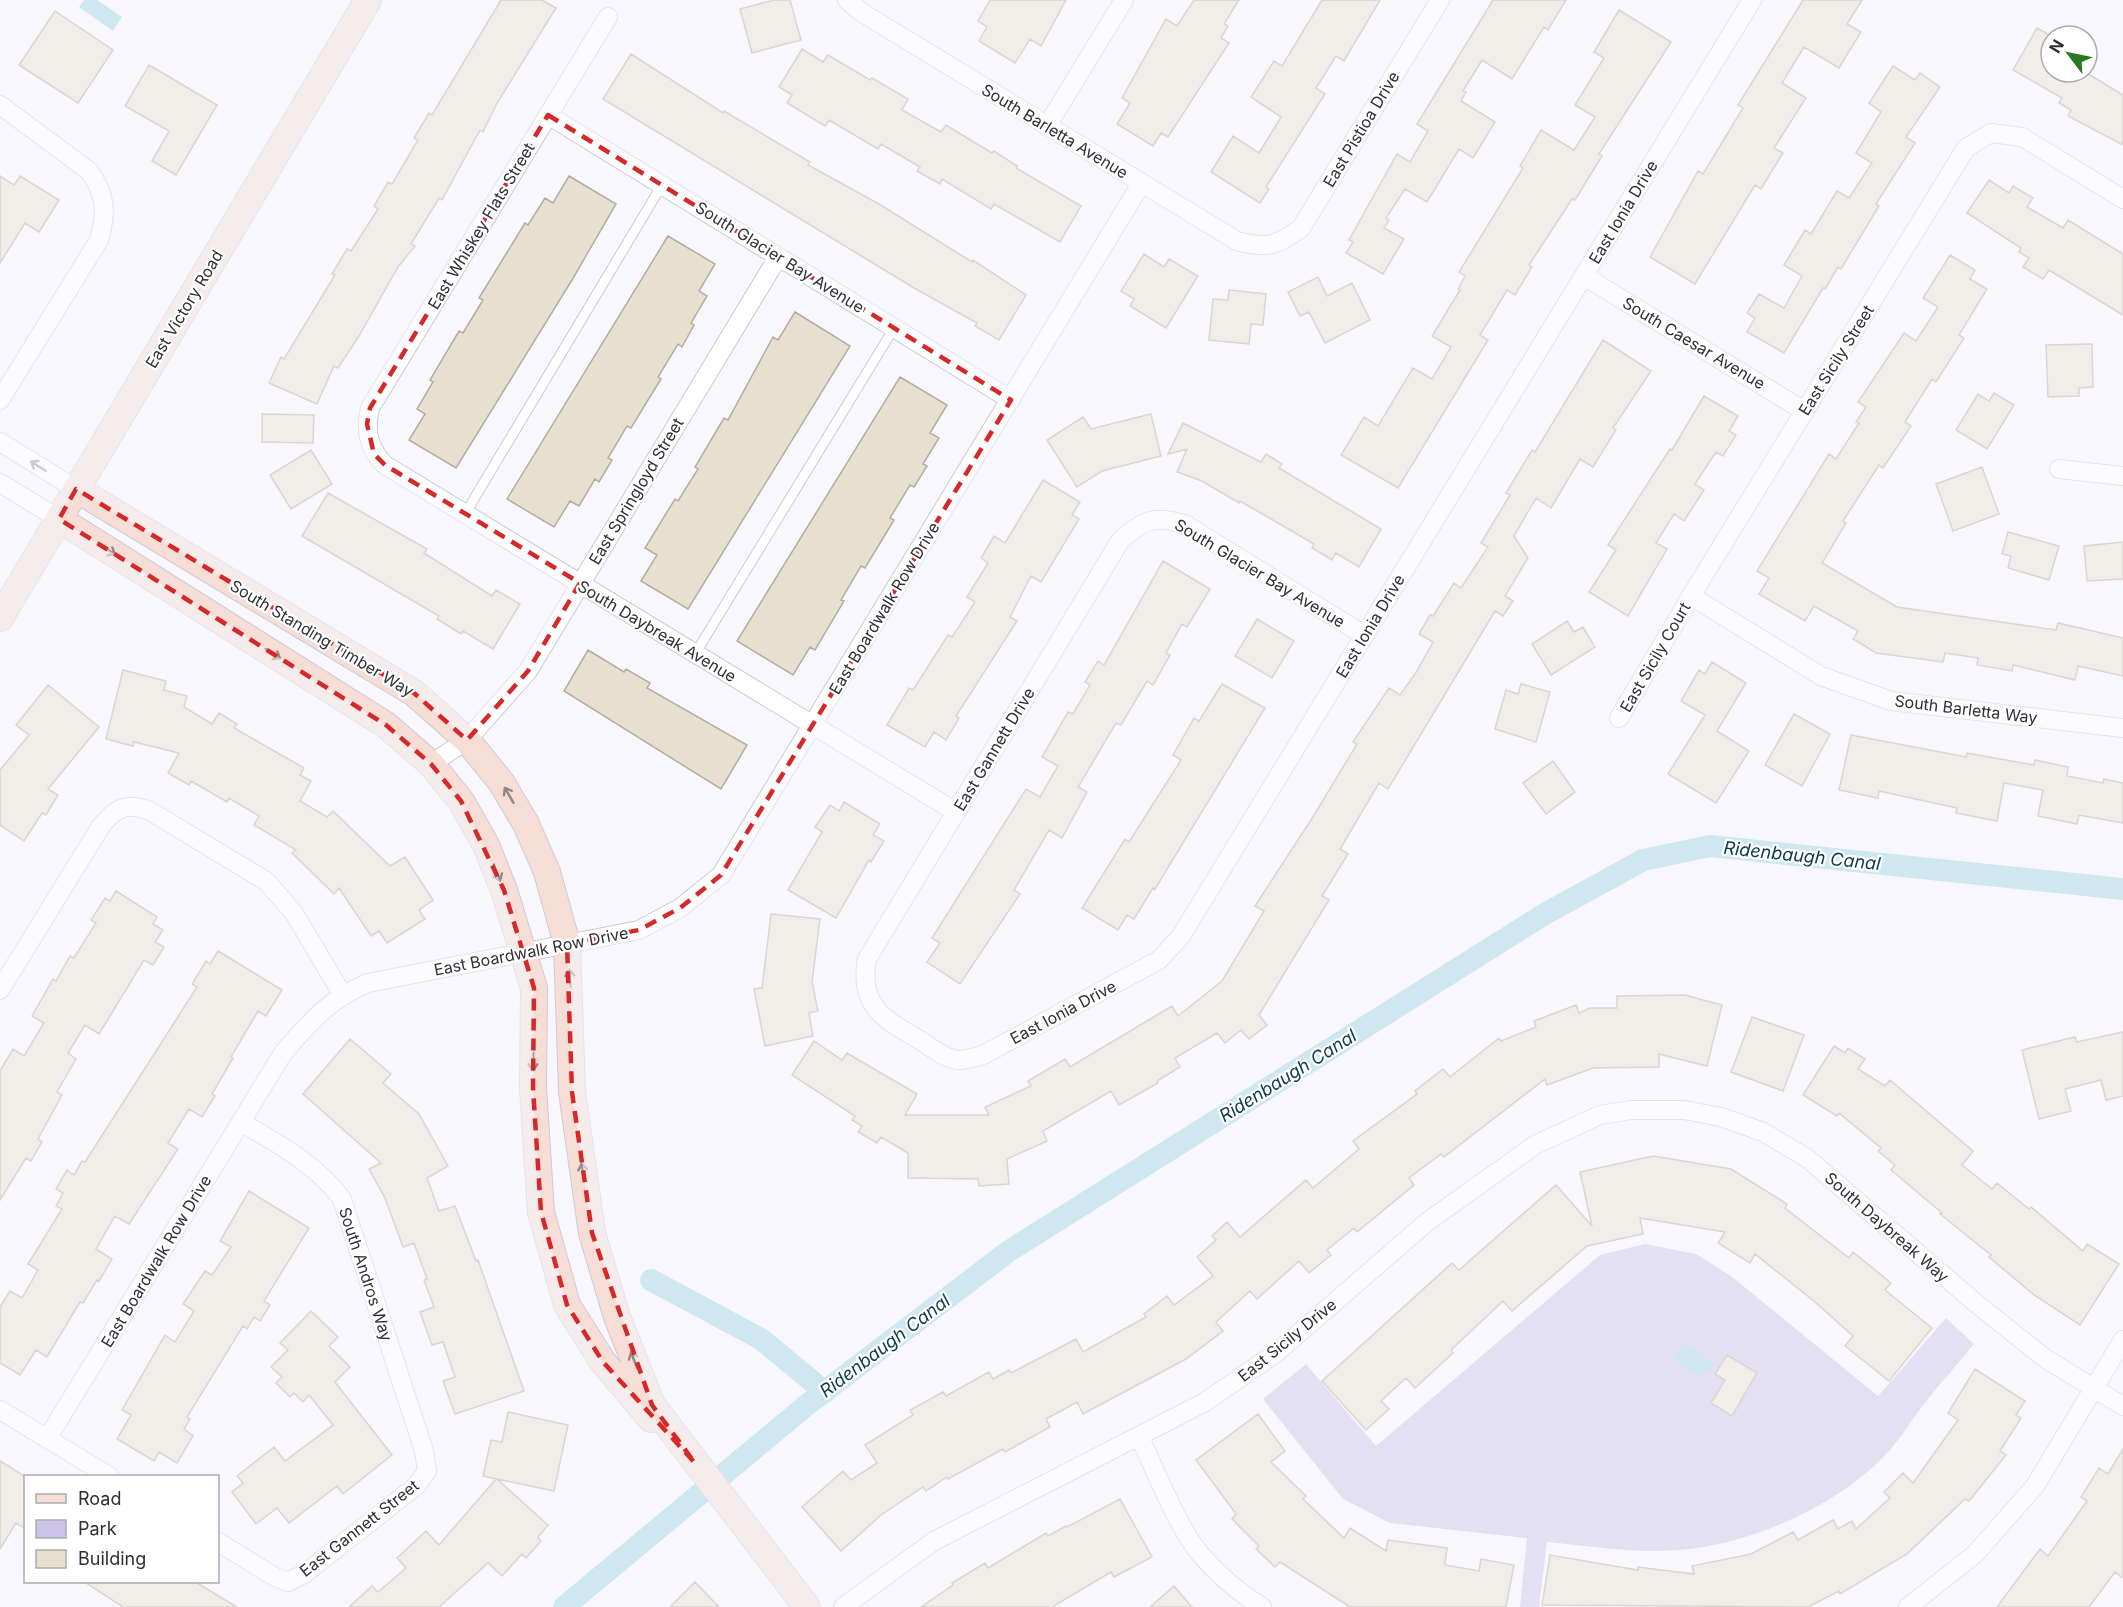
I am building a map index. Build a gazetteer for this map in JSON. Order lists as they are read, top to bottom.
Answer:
{
  "streets": {
    "street": [
      "East Pistioa Drive",
      "South Barletta Avenue",
      "East Ionia Drive",
      "East Whiskey Flats Street",
      "South Glacier Bay Avenue",
      "East Victory Road",
      "South Caesar Avenue",
      "East Sicily Street",
      "East Springloyd Street",
      "East Boardwalk Row Drive",
      "South Daybreak Avenue",
      "South Standing Timber Way",
      "East Sicily Court",
      "South Barletta Way",
      "East Gannett Drive",
      "South Daybreak Way",
      "South Andros Way",
      "East Sicily Drive",
      "East Gannett Street"
    ]
  },
  "crossings": [
    ["East Pistioa Drive", "South Barletta Avenue"],
    ["South Barletta Avenue", "East Boardwalk Row Drive"],
    ["East Ionia Drive", "South Glacier Bay Avenue"],
    ["East Ionia Drive", "South Caesar Avenue"],
    ["East Ionia Drive", "East Gannett Drive"],
    ["East Whiskey Flats Street", "South Glacier Bay Avenue"],
    ["East Whiskey Flats Street", "South Daybreak Avenue"],
    ["South Glacier Bay Avenue", "East Springloyd Street"],
    ["South Glacier Bay Avenue", "East Boardwalk Row Drive"],
    ["South Glacier Bay Avenue", "East Gannett Drive"],
    ["East Victory Road", "South Standing Timber Way"],
    ["South Caesar Avenue", "East Sicily Street"],
    ["East Sicily Street", "East Sicily Court"],
    ["East Sicily Street", "South Barletta Way"],
    ["East Springloyd Street", "South Daybreak Avenue"],
    ["East Springloyd Street", "South Standing Timber Way"],
    ["East Boardwalk Row Drive", "South Daybreak Avenue"],
    ["East Boardwalk Row Drive", "South Standing Timber Way"],
    ["East Boardwalk Row Drive", "South Andros Way"],
    ["South Daybreak Avenue", "East Gannett Drive"],
    ["East Sicily Court", "South Barletta Way"],
    ["South Daybreak Way", "East Sicily Drive"],
    ["South Andros Way", "East Gannett Street"]
  ],
  "water": ["Ridenbaugh Canal"],
  "legend": ["Road", "Park", "Building"],
  "north": "top left"
}
